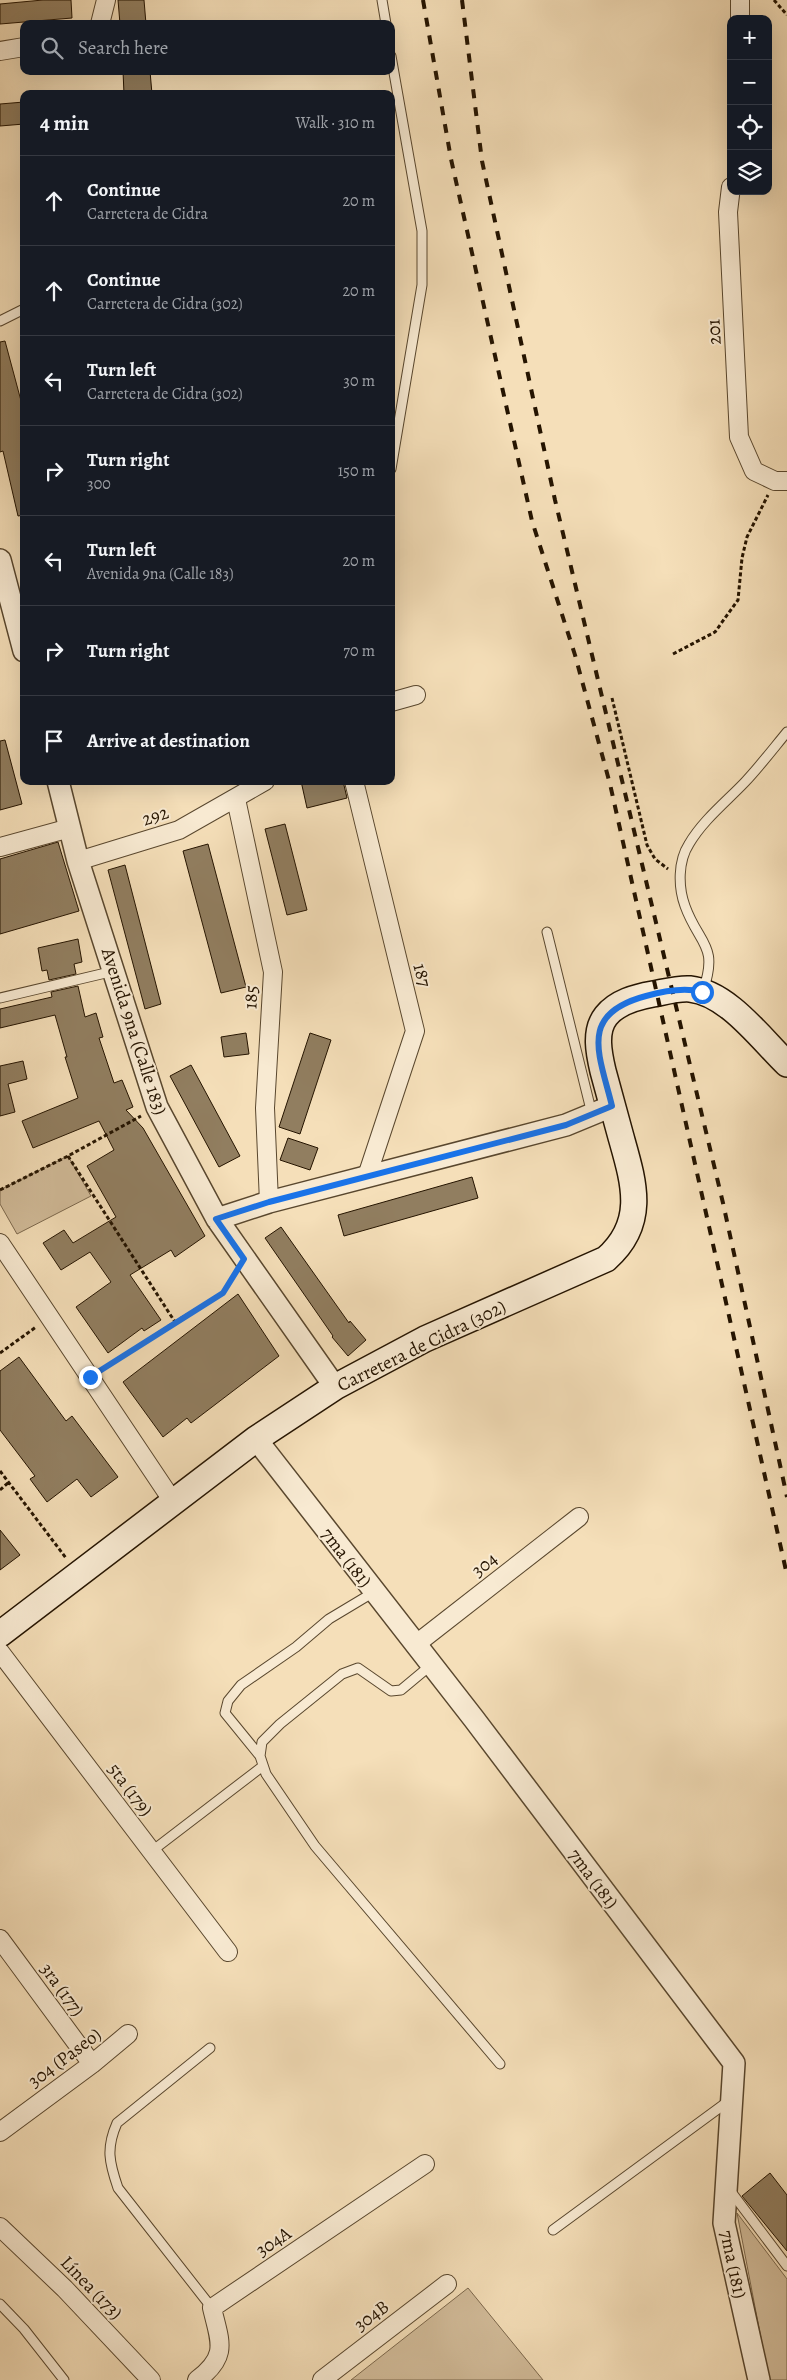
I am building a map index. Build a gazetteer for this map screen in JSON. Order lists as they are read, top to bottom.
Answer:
{
  "streets": {
    "main road": ["Carretera de Cidra (302)"],
    "street": [
      "201",
      "292",
      "187",
      "185",
      "Avenida 9na (Calle 183)",
      "7ma (181)",
      "304",
      "5ta (179)",
      "3ra (177)",
      "304 (Paseo)",
      "304A",
      "Línea (173)",
      "304B"
    ]
  },
  "crossings": [
    ["292", "185"],
    ["292", "Avenida 9na (Calle 183)"],
    ["Avenida 9na (Calle 183)", "Carretera de Cidra (302)"],
    ["Carretera de Cidra (302)", "7ma (181)"],
    ["7ma (181)", "304"],
    ["3ra (177)", "304 (Paseo)"]
  ],
  "page": {
    "map_buttons": ["+", "−"],
    "search": "Search here",
    "heading": ["4 min", "Walk · 310 m"],
    "list": [
      ["Continue", "Carretera de Cidra", "20 m"],
      ["Continue", "Carretera de Cidra (302)", "20 m"],
      ["Turn left", "Carretera de Cidra (302)", "30 m"],
      ["Turn right", "300", "150 m"],
      ["Turn left", "Avenida 9na (Calle 183)", "20 m"],
      ["Turn right", "70 m"],
      "Arrive at destination"
    ]
  }
}
